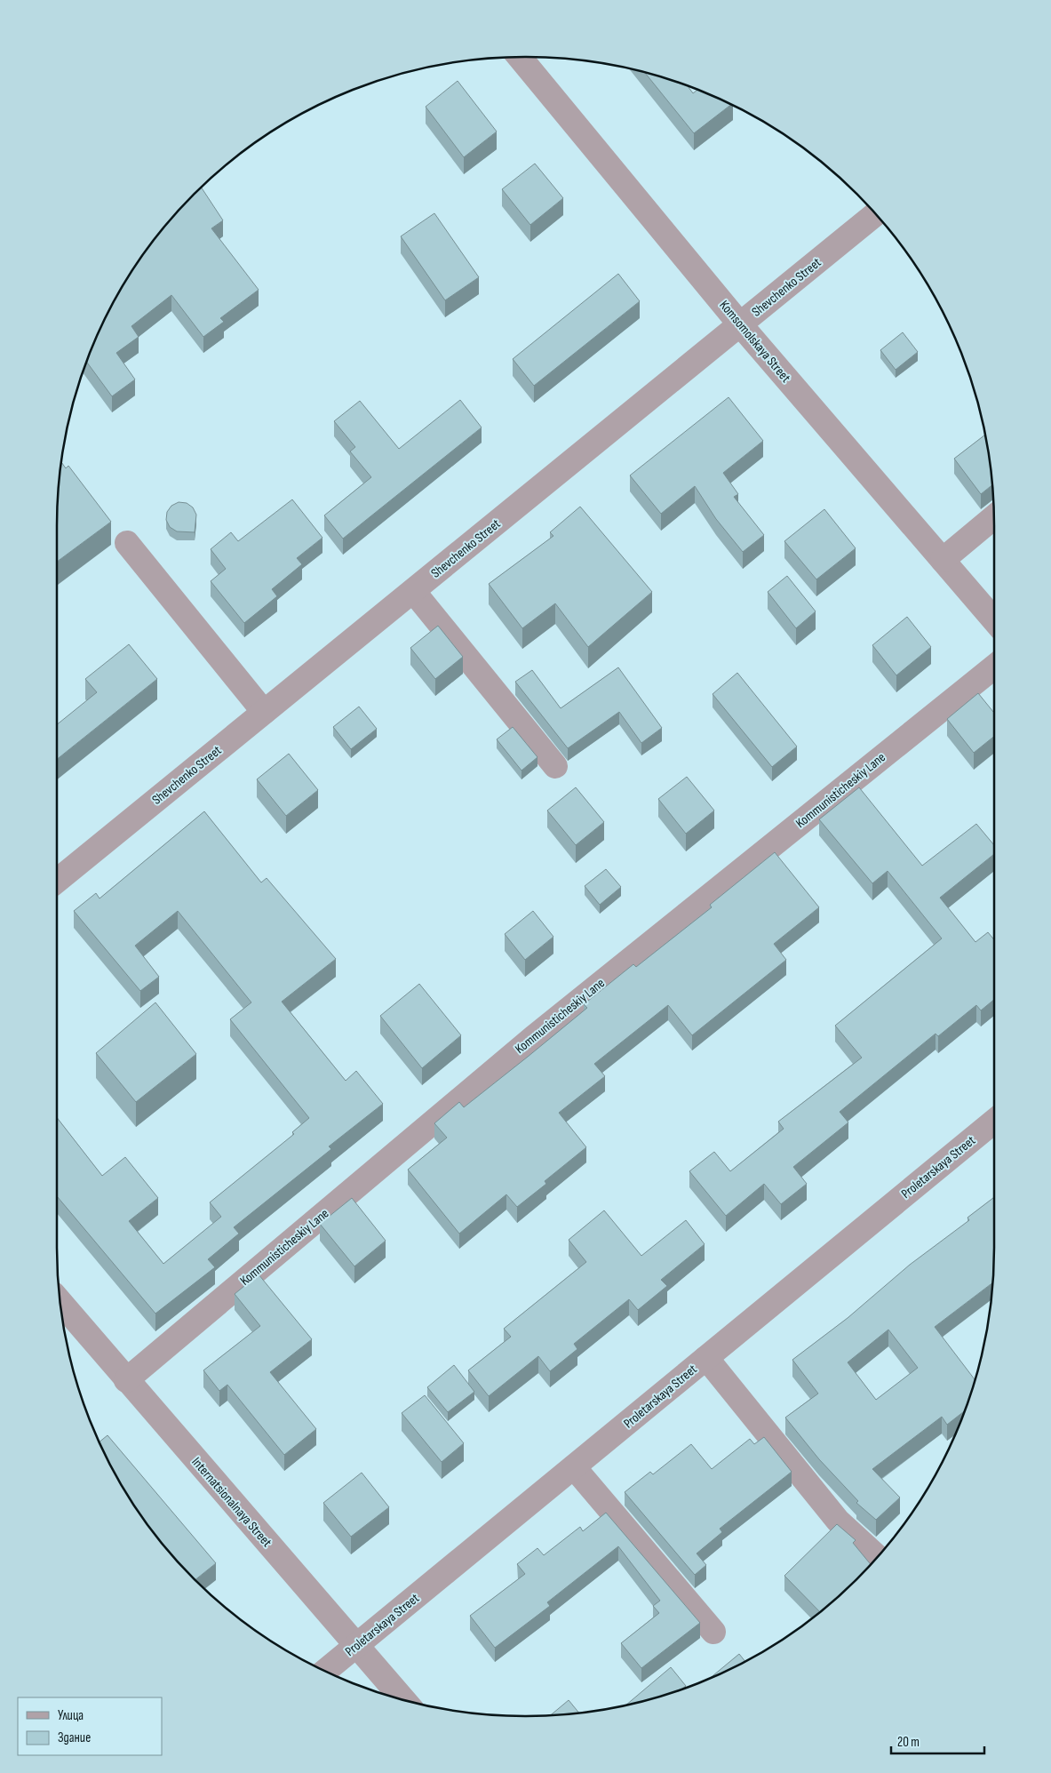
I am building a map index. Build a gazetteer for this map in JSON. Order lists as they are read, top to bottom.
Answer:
{
  "streets": {
    "street": [
      "Shevchenko Street",
      "Komsomolskaya Street",
      "Kommunisticheskiy Lane",
      "Proletarskaya Street",
      "Internatsionalnaya Street"
    ]
  },
  "crossings": [
    ["Shevchenko Street", "Komsomolskaya Street"],
    ["Kommunisticheskiy Lane", "Internatsionalnaya Street"],
    ["Proletarskaya Street", "Internatsionalnaya Street"]
  ],
  "legend": ["Улица", "Здание"],
  "scale_bar": "20 m"
}
